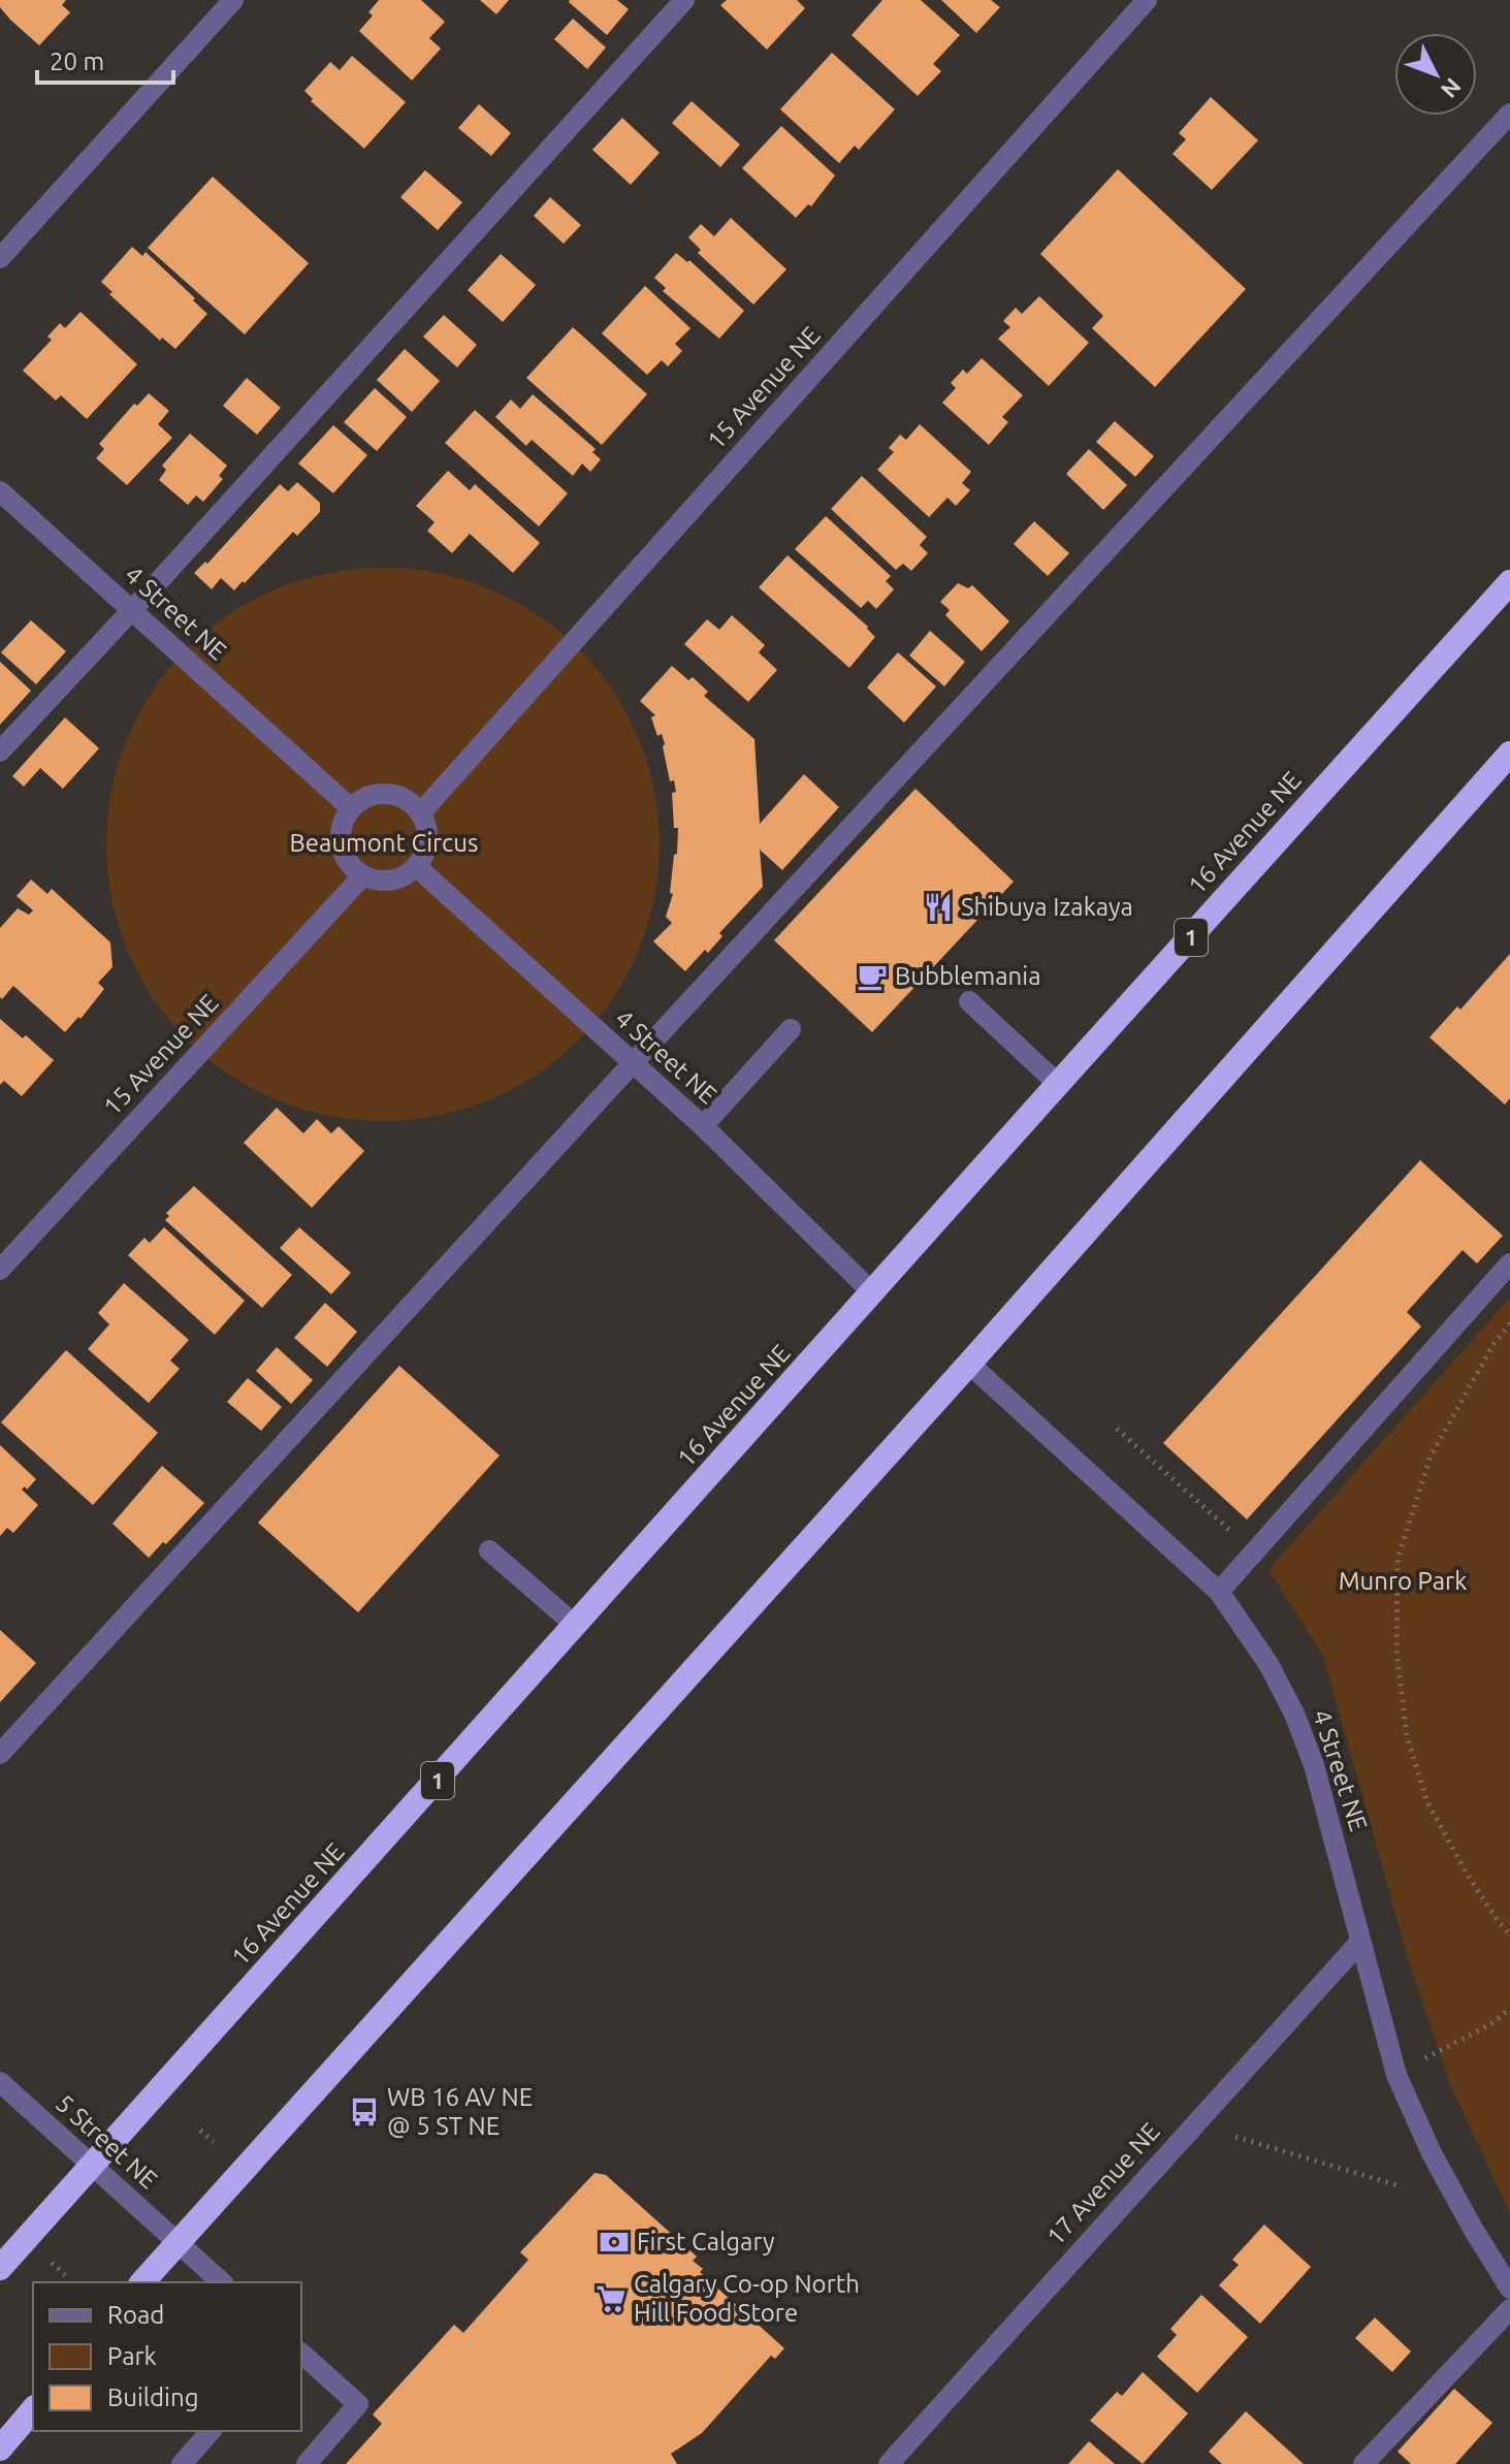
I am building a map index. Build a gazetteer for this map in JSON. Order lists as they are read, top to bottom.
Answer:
{
  "streets": {
    "highway": ["16 Avenue NE", "1"],
    "street": [
      "15 Avenue NE",
      "4 Street NE",
      "5 Street NE",
      "17 Avenue NE"
    ]
  },
  "crossings": [
    ["15 Avenue NE", "4 Street NE"],
    ["4 Street NE", "16 Avenue NE"],
    ["4 Street NE", "17 Avenue NE"],
    ["16 Avenue NE", "5 Street NE"]
  ],
  "parks": ["Beaumont Circus", "Munro Park"],
  "places": {
    "restaurant": ["Shibuya Izakaya"],
    "cafe": ["Bubblemania"],
    "bus stop": ["WB 16 AV NE @ 5 ST NE"],
    "bank": ["First Calgary"],
    "supermarket": ["Calgary Co-op North Hill Food Store"]
  },
  "legend": ["Road", "Park", "Building"],
  "scale_bar": "20 m",
  "north": "bottom right"
}
